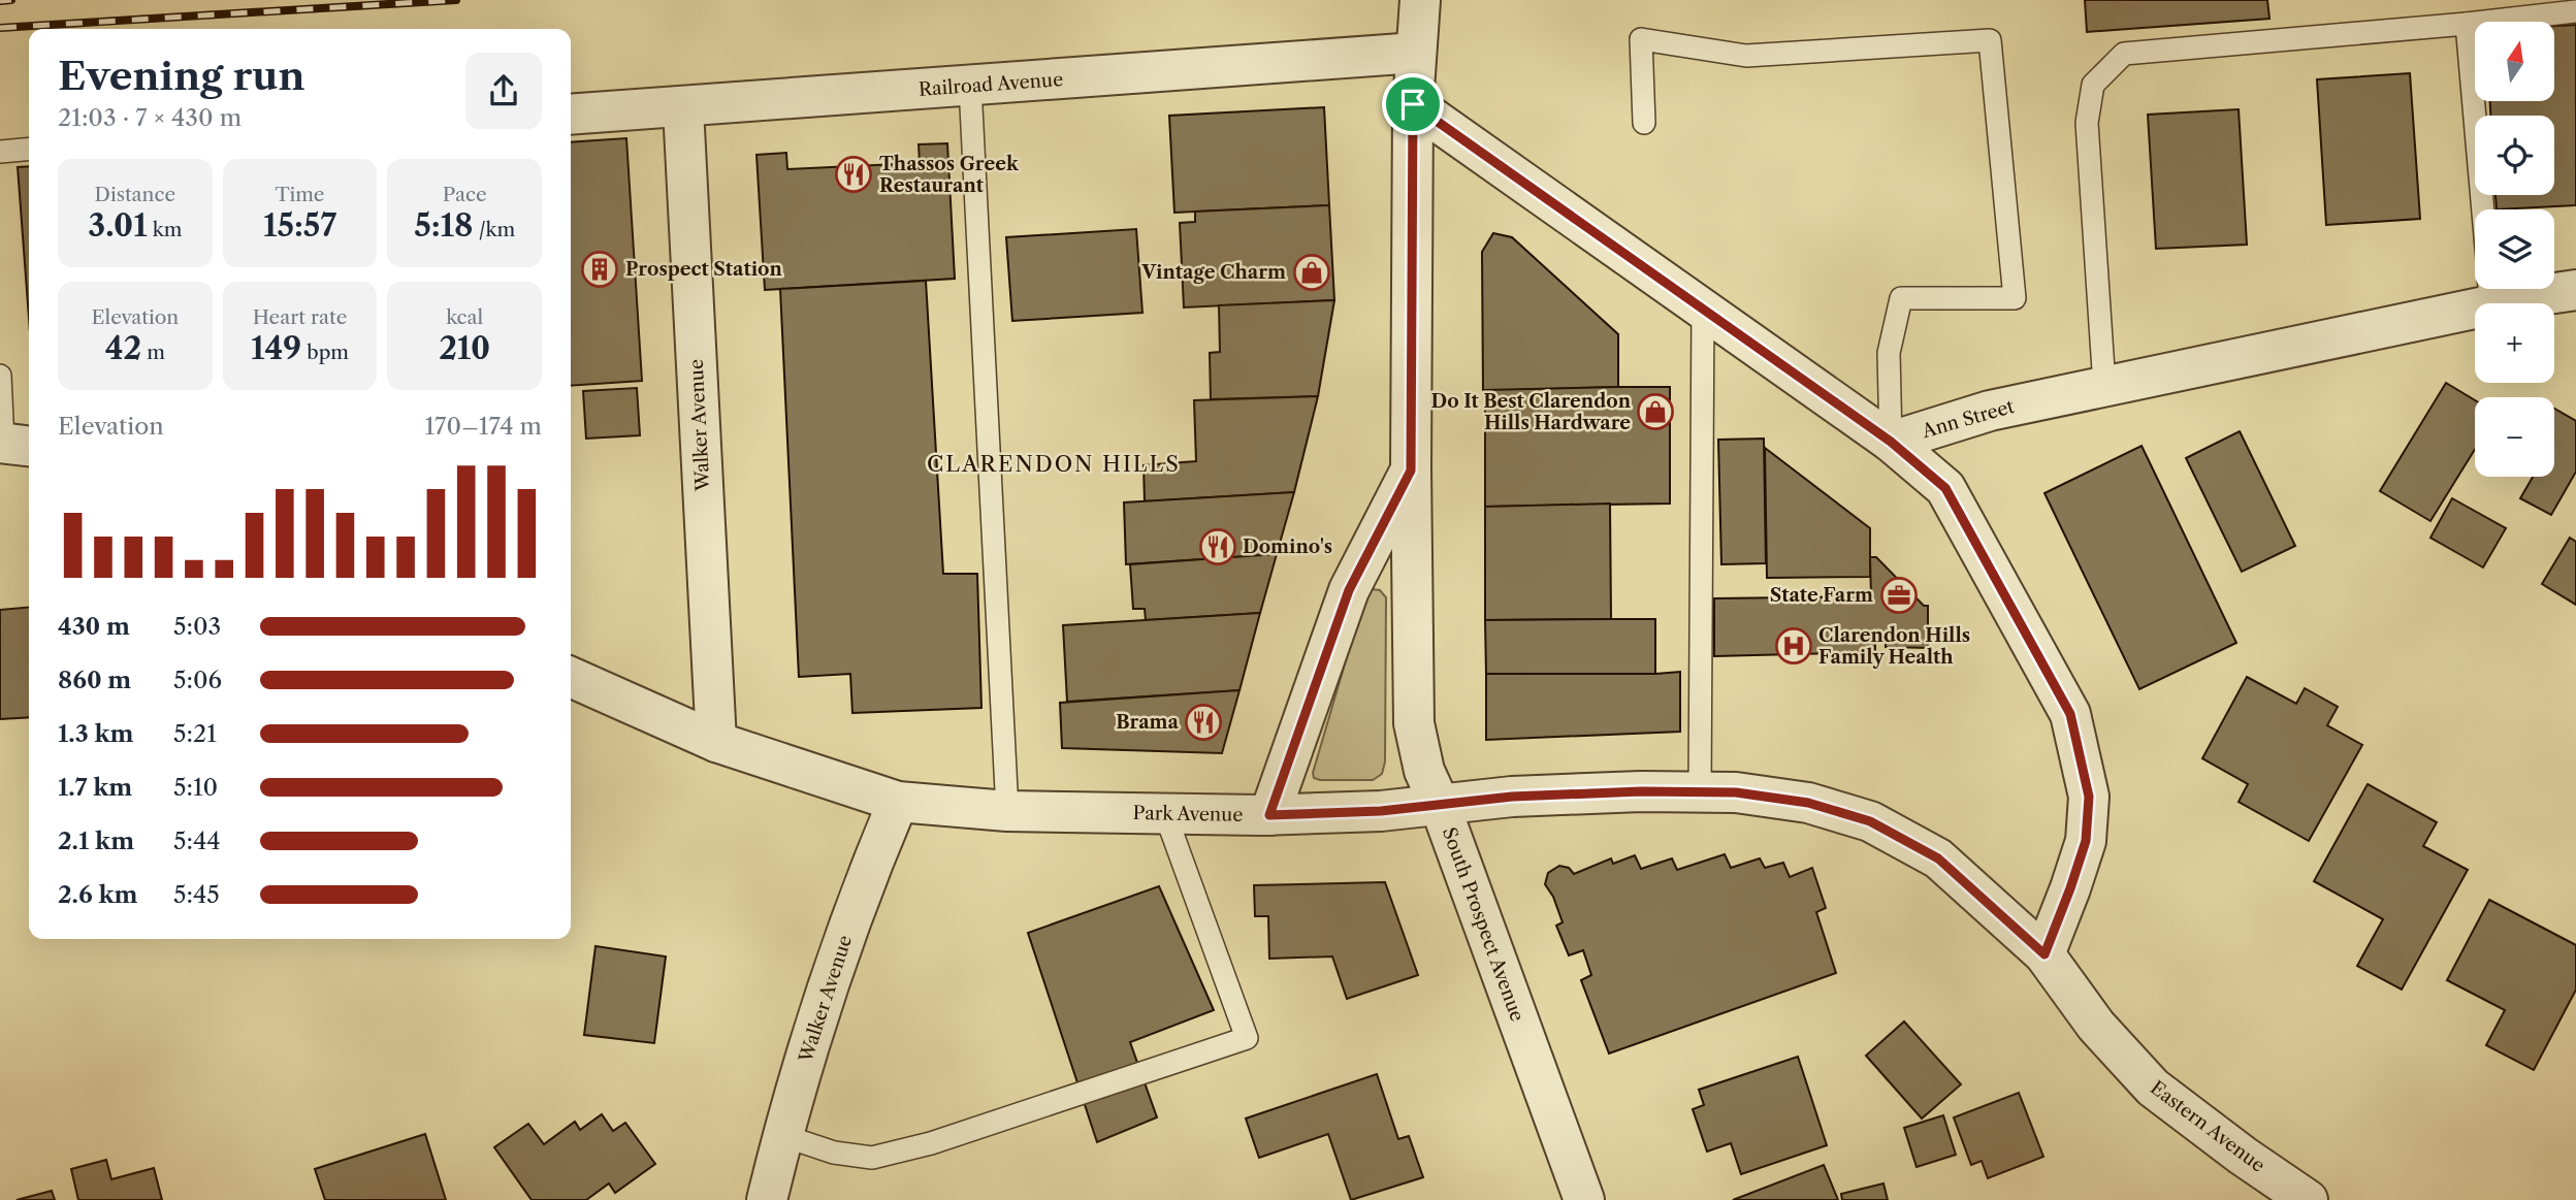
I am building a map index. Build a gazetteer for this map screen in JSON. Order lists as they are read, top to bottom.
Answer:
{
  "streets": {
    "street": [
      "Railroad Avenue",
      "Ann Street",
      "Walker Avenue",
      "Park Avenue",
      "South Prospect Avenue",
      "Eastern Avenue"
    ]
  },
  "crossings": [
    ["Railroad Avenue", "Walker Avenue"],
    ["Railroad Avenue", "South Prospect Avenue"],
    ["Walker Avenue", "Park Avenue"],
    ["Park Avenue", "South Prospect Avenue"],
    ["Park Avenue", "Eastern Avenue"]
  ],
  "districts": ["CLARENDON HILLS"],
  "places": {
    "restaurant": ["Thassos Greek Restaurant", "Domino's", "Brama"],
    "building": ["Prospect Station"],
    "shop": ["Vintage Charm", "Do It Best Clarendon Hills Hardware"],
    "office": ["State Farm"],
    "hospital": ["Clarendon Hills Family Health"]
  },
  "north": "top",
  "page": {
    "map_buttons": ["+", "−"],
    "heading": ["Evening run", "21:03 · 7 × 430 m"],
    "stats": [
      ["Distance", "3.01 km"],
      ["Time", "15:57"],
      ["Pace", "5:18 /km"],
      ["Elevation", "42 m"],
      ["Heart rate", "149 bpm"],
      ["kcal", "210"]
    ],
    "chart": ["Elevation", "170–174 m"],
    "list": [
      {
        "name": "430 m",
        "note": "5:03"
      },
      {
        "name": "860 m",
        "note": "5:06"
      },
      {
        "name": "1.3 km",
        "note": "5:21"
      },
      {
        "name": "1.7 km",
        "note": "5:10"
      },
      {
        "name": "2.1 km",
        "note": "5:44"
      },
      {
        "name": "2.6 km",
        "note": "5:45"
      }
    ]
  }
}
